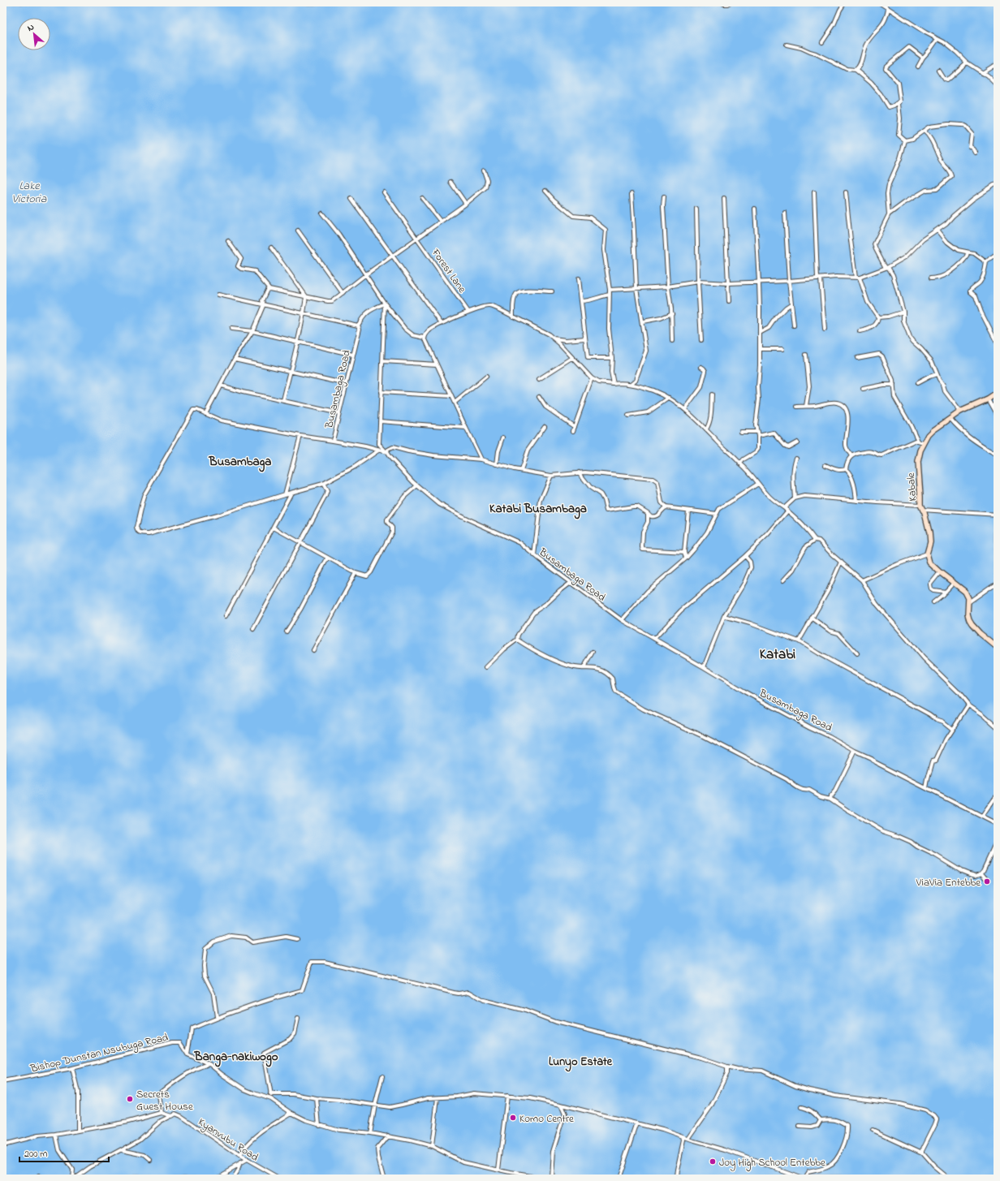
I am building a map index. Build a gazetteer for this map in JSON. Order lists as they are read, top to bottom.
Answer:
{
  "streets": {
    "street": [
      "Forest Lane",
      "Busambaga Road",
      "Kabale",
      "Bishop Dunstan Nsubuga Road",
      "Kyanvubu Road"
    ]
  },
  "districts": [
    "Busambaga",
    "Katabi Busambaga",
    "Katabi",
    "Banga-nakiwogo",
    "Lunyo Estate"
  ],
  "water": ["Lake Victoria"],
  "places": [
    "ViaVia Entebbe",
    "Secrets Guest House",
    "Komo Centre",
    "Joy High School Entebbe"
  ],
  "scale_bar": "200 m",
  "north": "top left"
}
